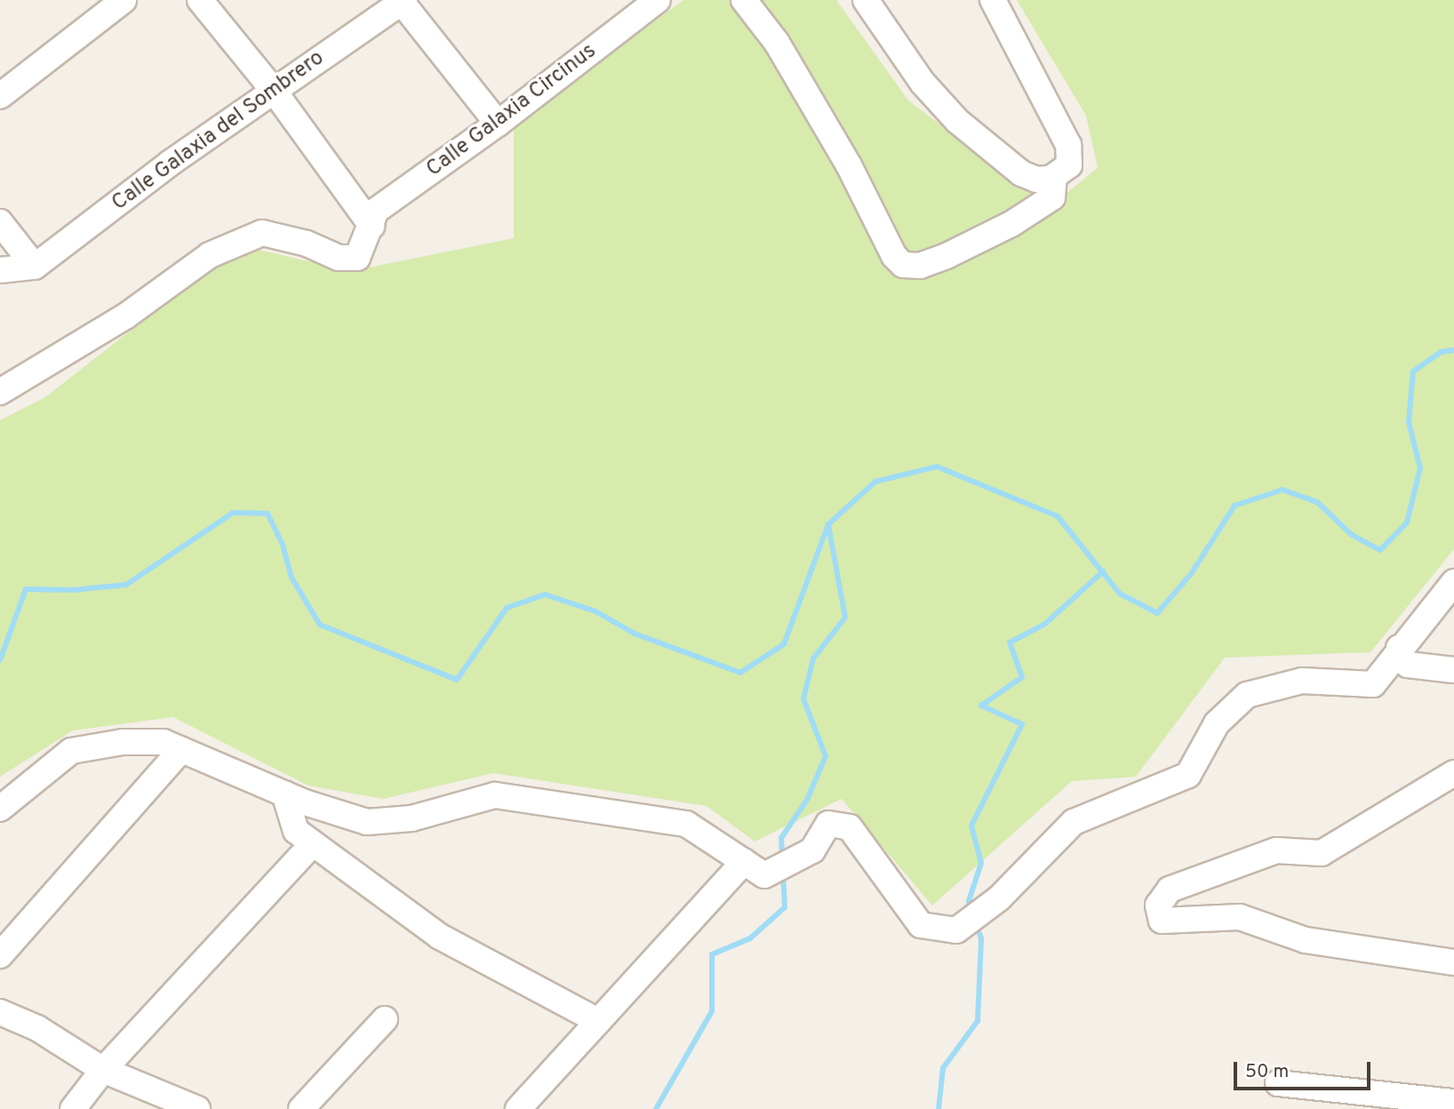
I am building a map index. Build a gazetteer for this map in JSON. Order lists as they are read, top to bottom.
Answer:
{
  "streets": {
    "street": ["Calle Galaxia Circinus", "Calle Galaxia del Sombrero"]
  },
  "scale_bar": "50 m"
}
